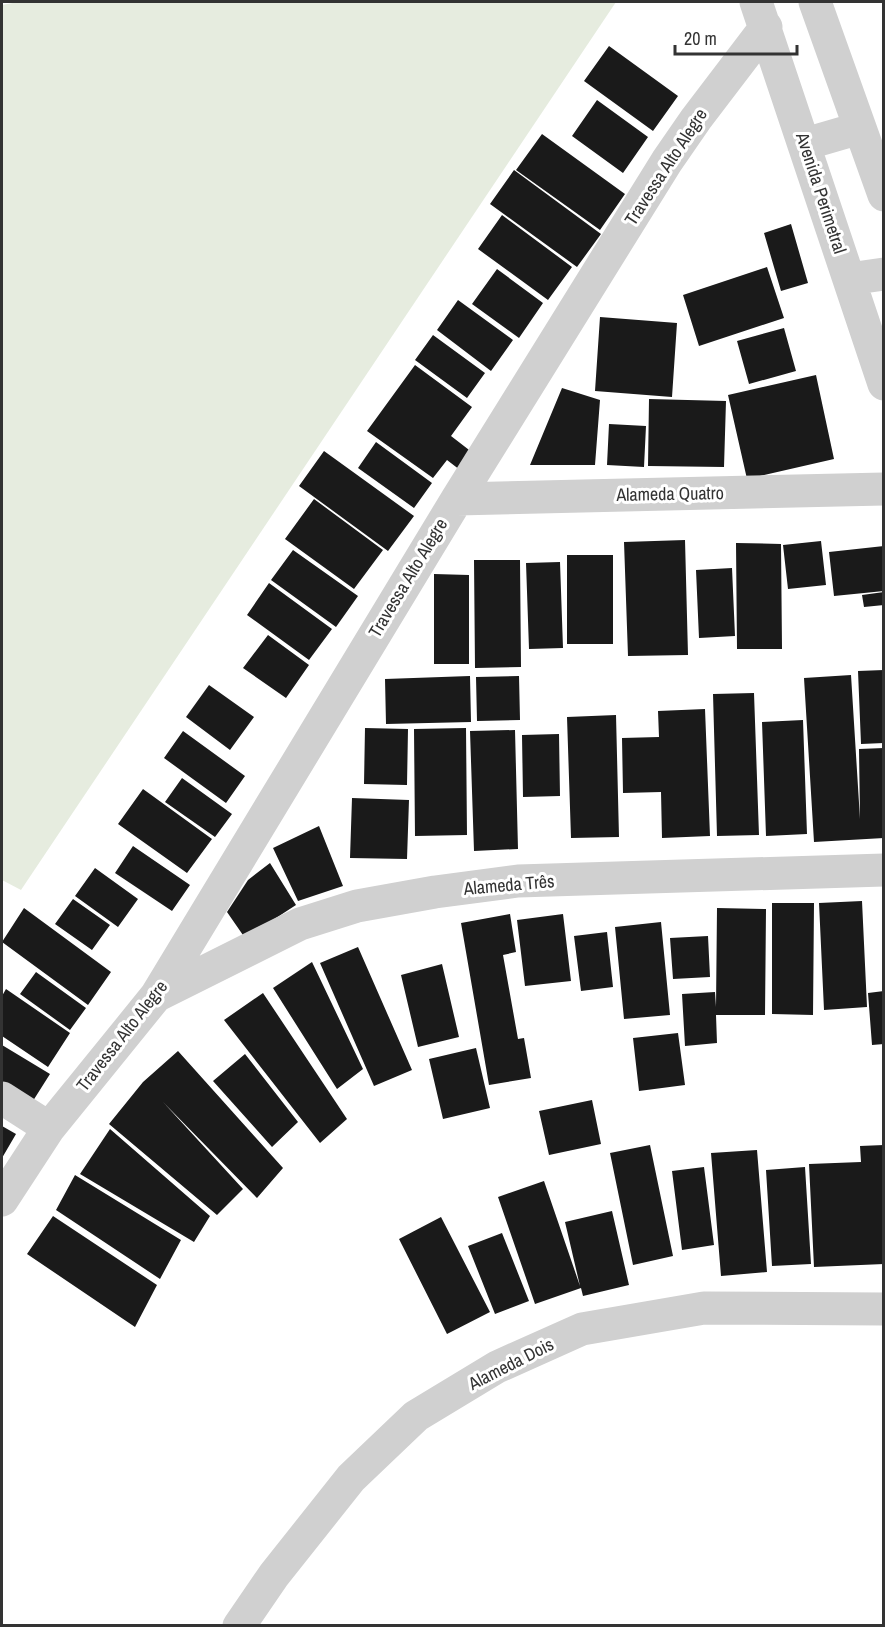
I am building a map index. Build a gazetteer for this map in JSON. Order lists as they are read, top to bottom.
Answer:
{
  "streets": {
    "street": [
      "Travessa Alto Alegre",
      "Avenida Perimetral",
      "Alameda Quatro",
      "Alameda Três",
      "Alameda Dois"
    ]
  },
  "crossings": [
    ["Travessa Alto Alegre", "Avenida Perimetral"],
    ["Travessa Alto Alegre", "Alameda Quatro"],
    ["Travessa Alto Alegre", "Alameda Três"]
  ],
  "scale_bar": "20 m"
}
